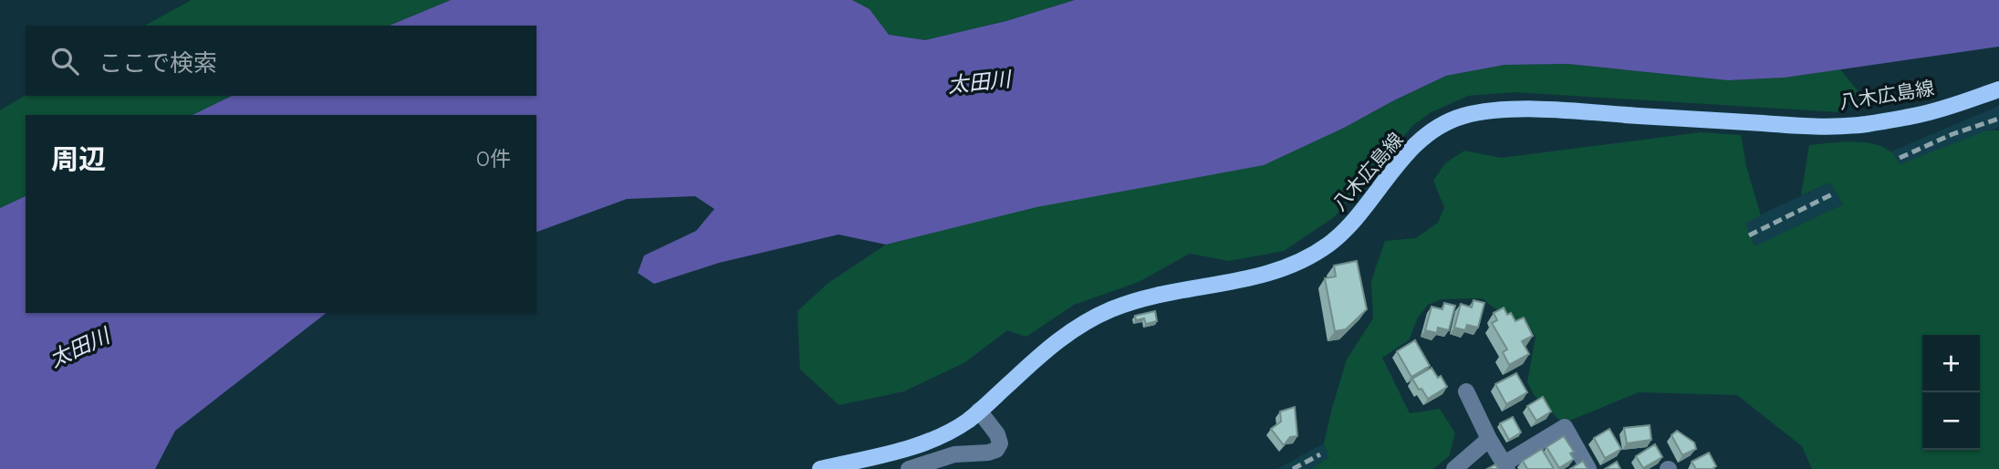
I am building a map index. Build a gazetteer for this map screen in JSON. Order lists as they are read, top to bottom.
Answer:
{
  "streets": {
    "main road": ["八木広島線"]
  },
  "water": ["太田川"],
  "page": {
    "search": "ここで検索",
    "heading": ["周辺", "0件"],
    "map_buttons": ["+", "−"]
  }
}
